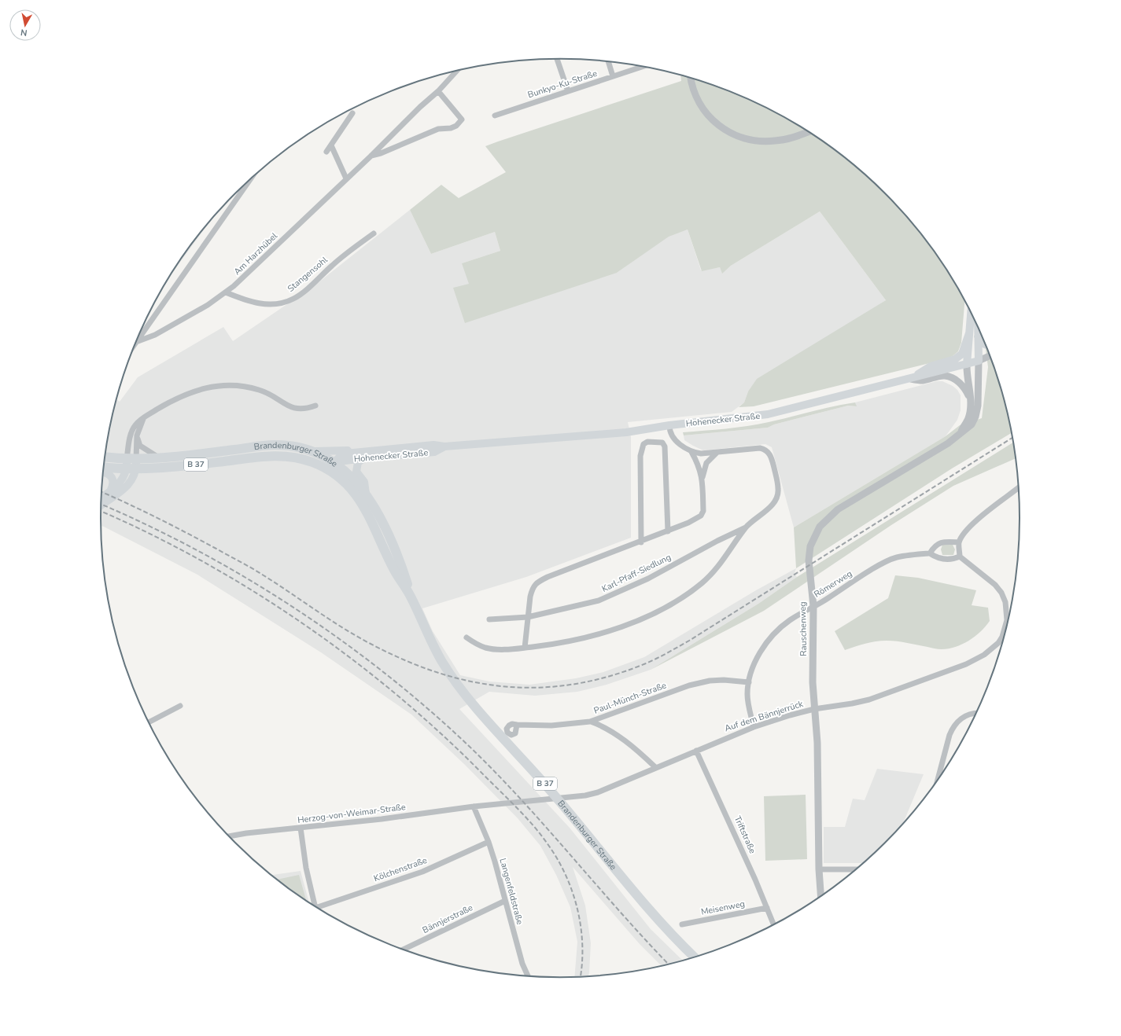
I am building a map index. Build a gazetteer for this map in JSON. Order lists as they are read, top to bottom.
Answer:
{
  "streets": {
    "main road": ["Hohenecker Straße", "Brandenburger Straße", "B 37"],
    "street": [
      "Bunkyo-Ku-Straße",
      "Am Harzhübel",
      "Stangensohl",
      "Karl-Pfaff-Siedlung",
      "Römerweg",
      "Rauschenweg",
      "Paul-Münch-Straße",
      "Auf dem Bännjerrück",
      "Herzog-von-Weimar-Straße",
      "Triftstraße",
      "Kölchenstraße",
      "Langenfeldstraße",
      "Meisenweg",
      "Bännjerstraße"
    ]
  },
  "crossings": [
    ["Am Harzhübel", "Stangensohl"],
    ["Hohenecker Straße", "Brandenburger Straße"],
    ["Hohenecker Straße", "Rauschenweg"],
    ["Römerweg", "Rauschenweg"],
    ["Römerweg", "Paul-Münch-Straße"],
    ["Römerweg", "Auf dem Bännjerrück"],
    ["Rauschenweg", "Auf dem Bännjerrück"],
    ["Auf dem Bännjerrück", "Herzog-von-Weimar-Straße"],
    ["Auf dem Bännjerrück", "Triftstraße"],
    ["Herzog-von-Weimar-Straße", "Kölchenstraße"],
    ["Herzog-von-Weimar-Straße", "Langenfeldstraße"],
    ["Triftstraße", "Meisenweg"],
    ["Kölchenstraße", "Langenfeldstraße"],
    ["Langenfeldstraße", "Bännjerstraße"]
  ],
  "north": "bottom"
}
